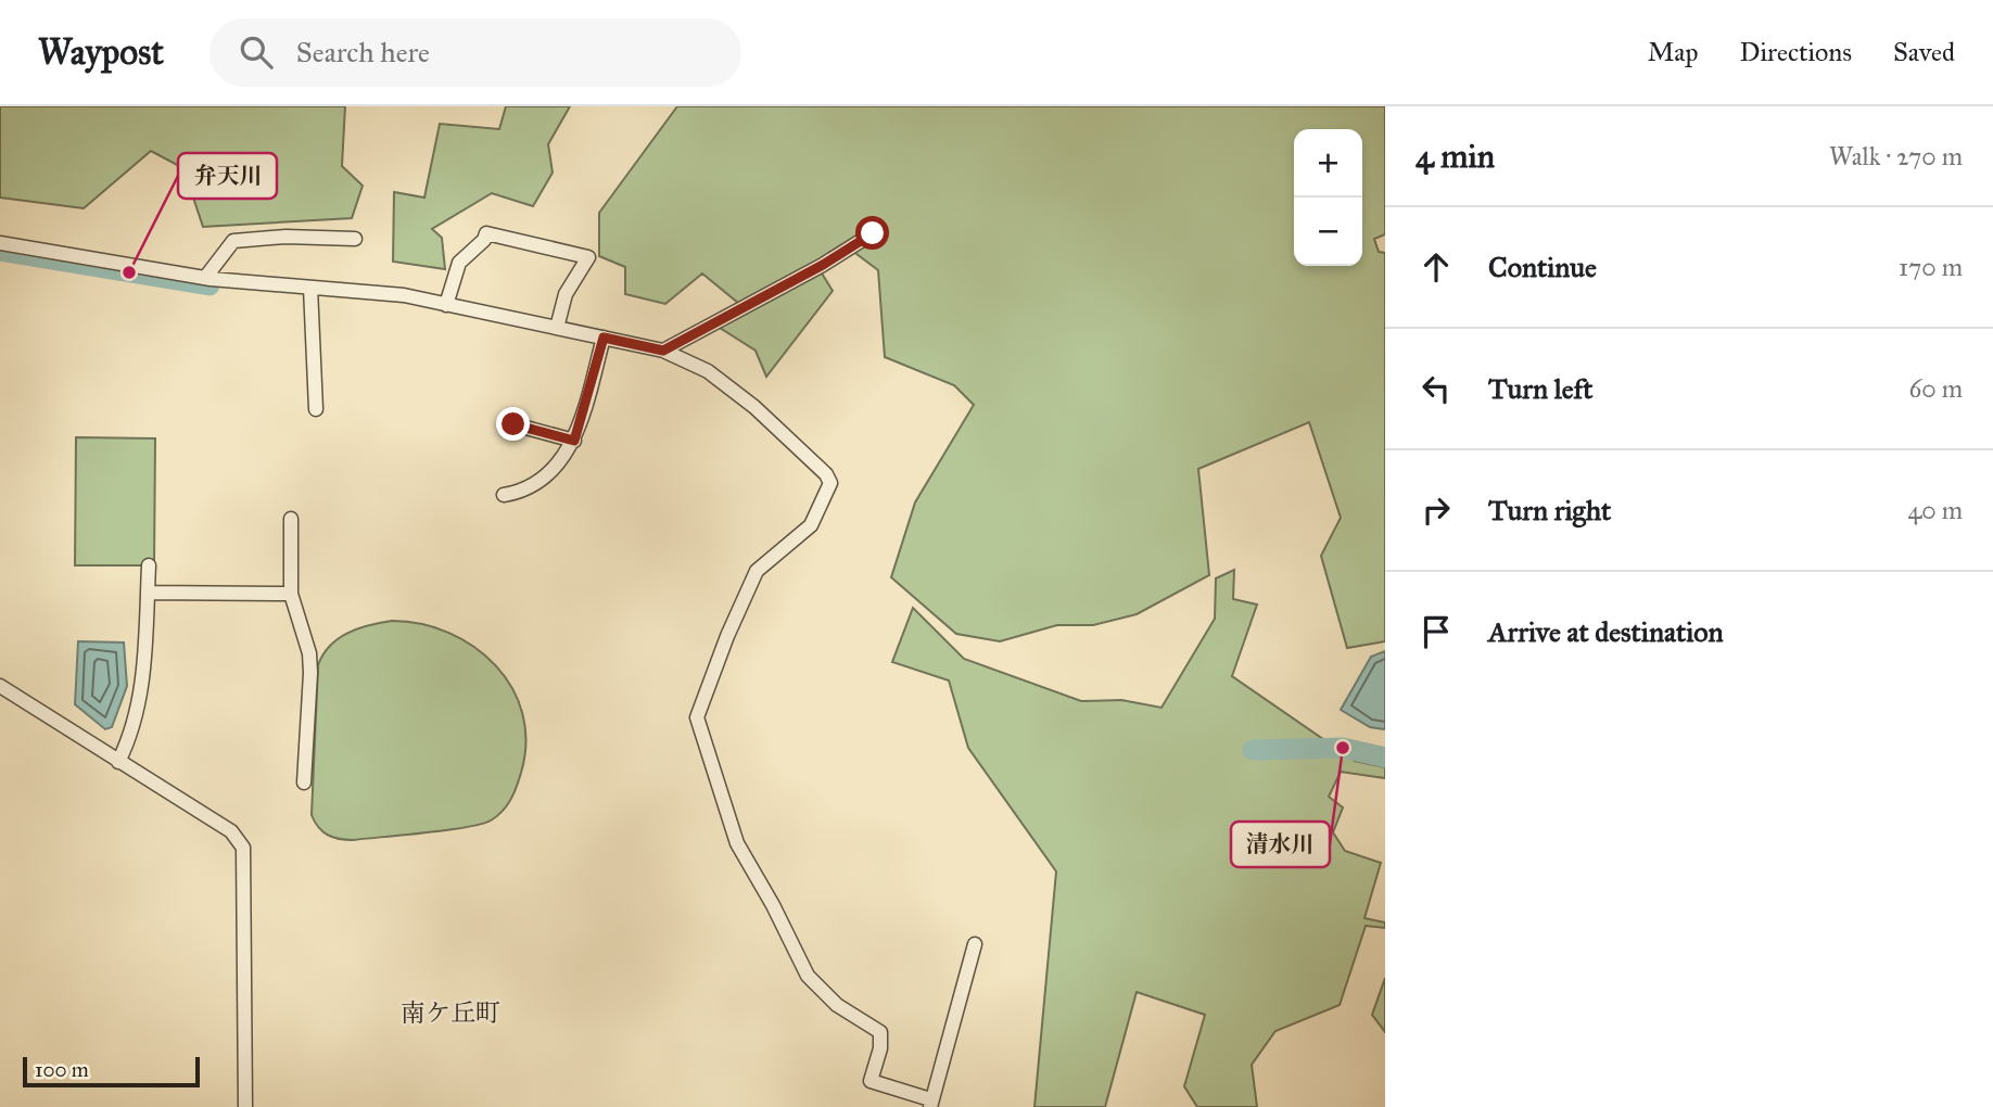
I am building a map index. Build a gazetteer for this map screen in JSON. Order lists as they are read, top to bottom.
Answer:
{
  "districts": ["南ケ丘町"],
  "places": ["弁天川", "清水川"],
  "scale_bar": "100 m",
  "page": {
    "header": "Waypost",
    "search": "Search here",
    "nav": ["Map", "Directions", "Saved"],
    "heading": ["4 min", "Walk · 270 m"],
    "map_buttons": ["+", "−"],
    "list": [
      ["Continue", "170 m"],
      ["Turn left", "60 m"],
      ["Turn right", "40 m"],
      "Arrive at destination"
    ],
    "scale": "100 m"
  }
}
